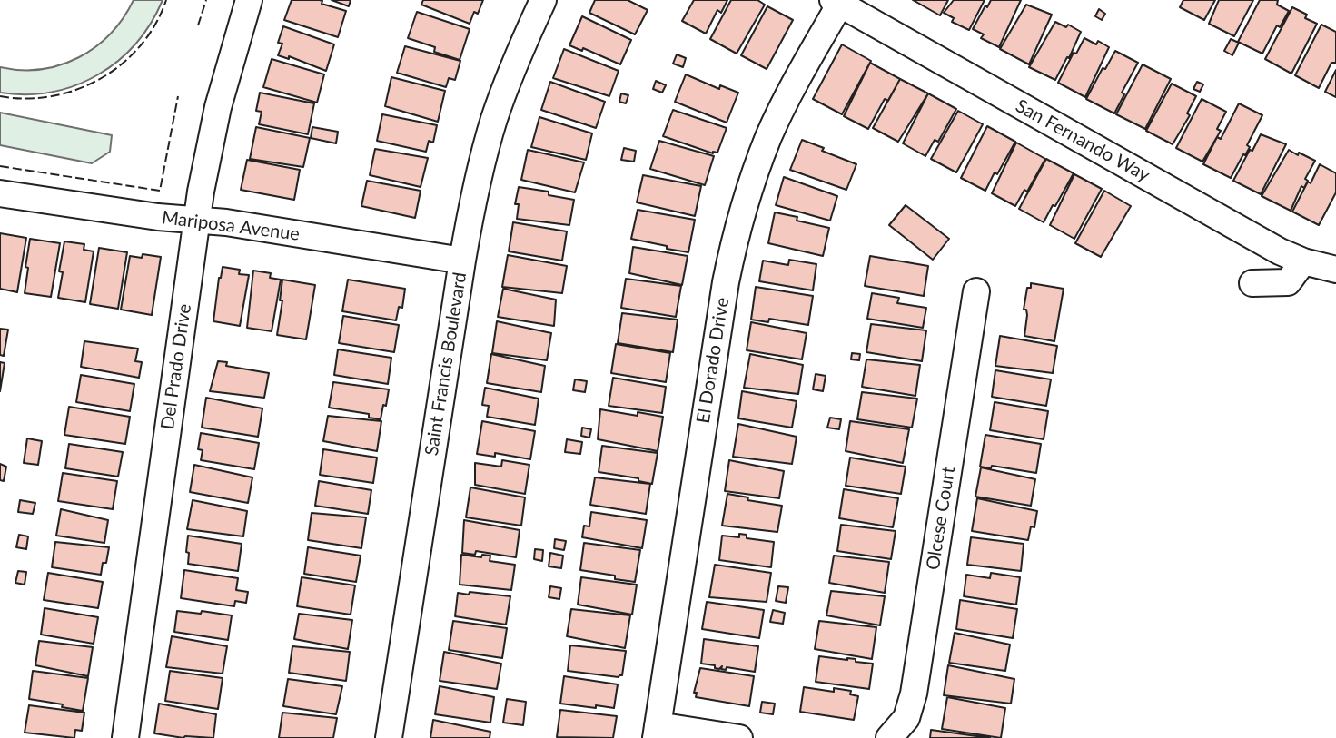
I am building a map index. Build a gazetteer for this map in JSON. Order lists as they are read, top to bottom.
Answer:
{
  "streets": {
    "street": [
      "San Fernando Way",
      "Mariposa Avenue",
      "El Dorado Drive",
      "Saint Francis Boulevard",
      "Del Prado Drive",
      "Olcese Court"
    ]
  },
  "crossings": [
    ["San Fernando Way", "El Dorado Drive"],
    ["Mariposa Avenue", "Saint Francis Boulevard"],
    ["Mariposa Avenue", "Del Prado Drive"]
  ]
}
